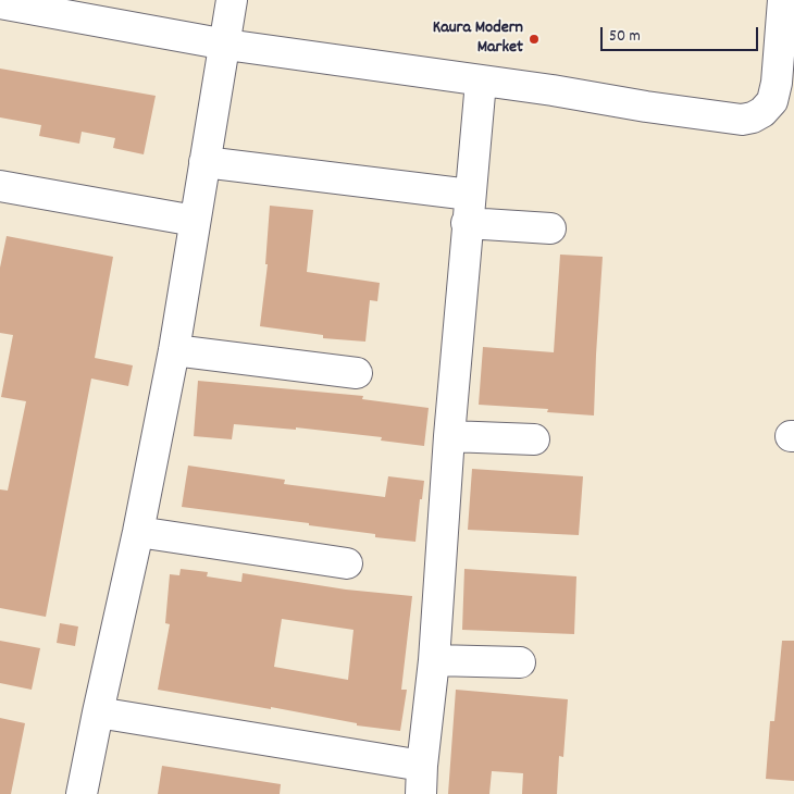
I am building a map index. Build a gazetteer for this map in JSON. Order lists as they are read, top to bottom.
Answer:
{
  "places": ["Kaura Modern Market"],
  "scale_bar": "50 m"
}
